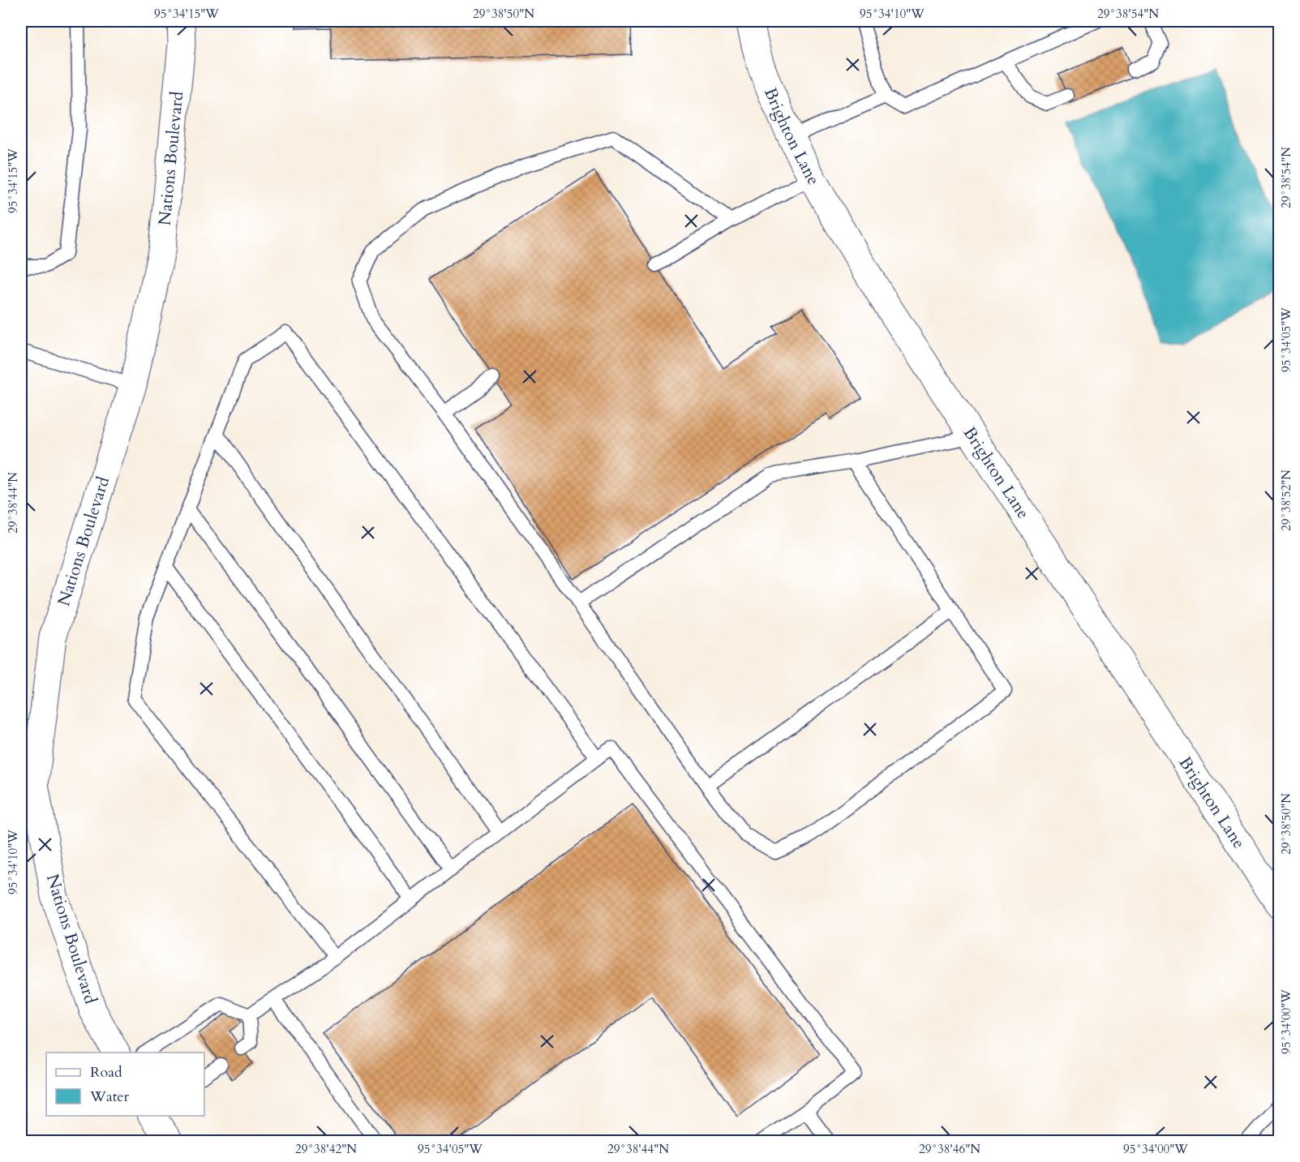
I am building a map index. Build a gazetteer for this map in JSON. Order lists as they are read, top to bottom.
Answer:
{
  "streets": {
    "street": ["Brighton Lane", "Nations Boulevard"]
  },
  "legend": ["Road", "Water"],
  "coordinates": [
    "95°34'15\"W",
    "29°38'50\"N",
    "95°34'10\"W",
    "29°38'54\"N",
    "95°34'05\"W",
    "29°38'52\"N",
    "29°38'44\"N",
    "95°34'00\"W",
    "29°38'42\"N",
    "29°38'46\"N"
  ]
}
